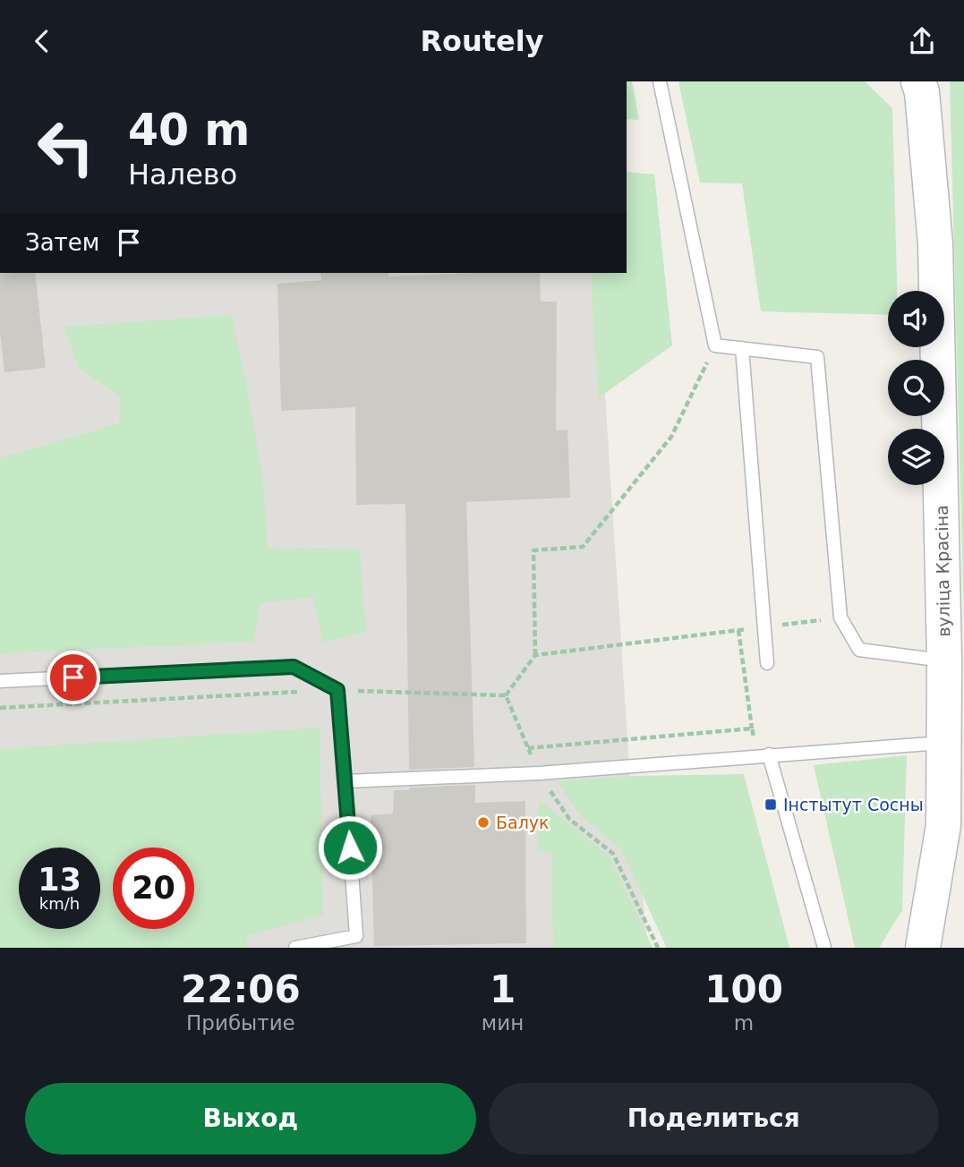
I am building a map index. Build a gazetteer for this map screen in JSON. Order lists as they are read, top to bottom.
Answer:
{
  "streets": {
    "street": ["вуліца Красіна"]
  },
  "places": {
    "transit": ["Інстытут Сосны"],
    "other": ["Балук"]
  },
  "page": {
    "header": "Routely",
    "turn": ["40 m", "Налево"],
    "then": "Затем",
    "speed": "13 km/h",
    "limit": "20",
    "eta": [
      "22:06",
      "Прибытие",
      "1",
      "мин",
      "100",
      "m"
    ],
    "buttons": ["Выход", "Поделиться"]
  }
}
